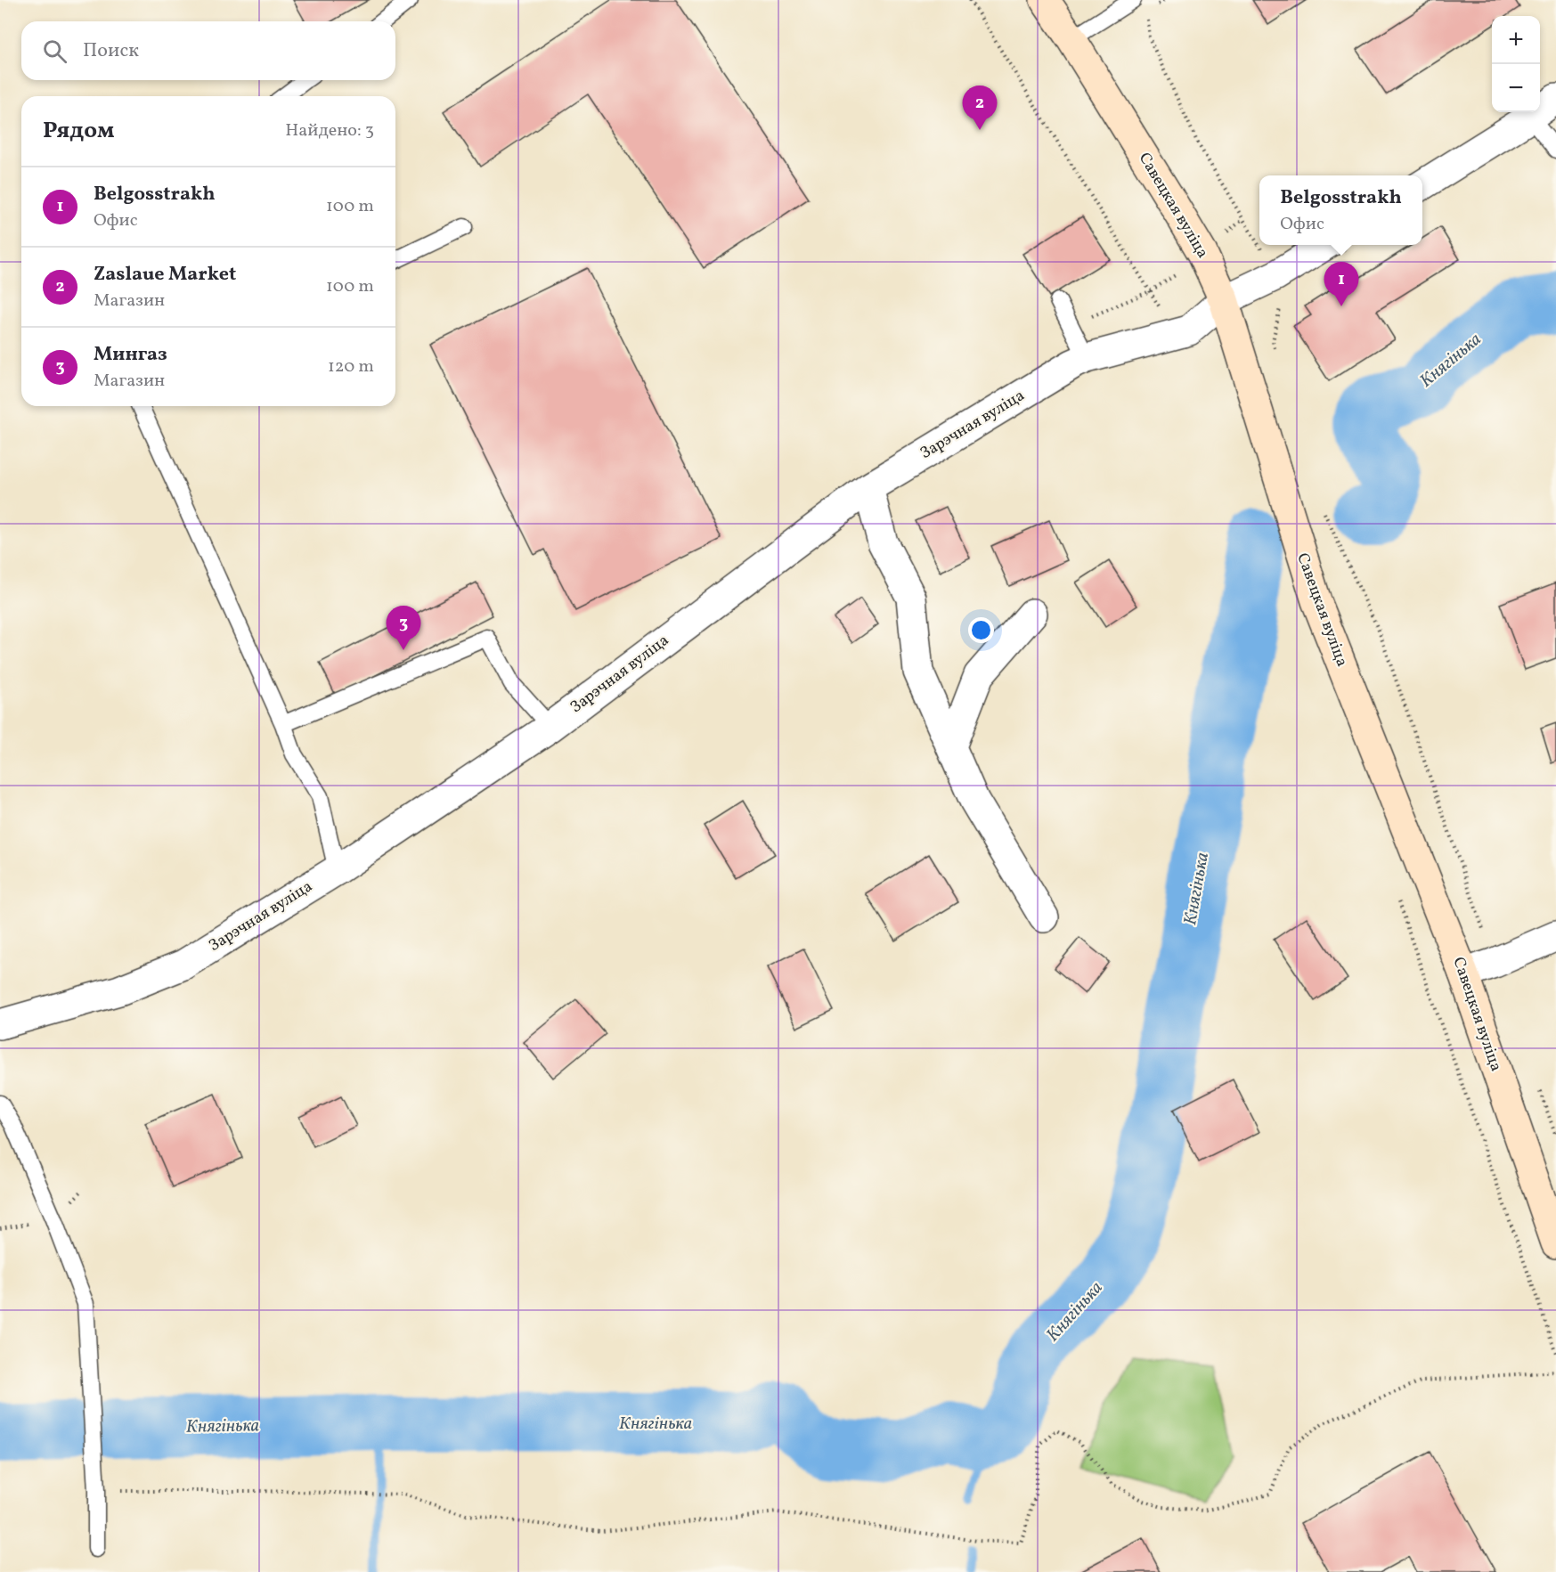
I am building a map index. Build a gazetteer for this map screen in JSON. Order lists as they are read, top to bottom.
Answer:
{
  "streets": {
    "main road": ["Савецкая вуліца"],
    "street": ["Зарэчная вуліца"]
  },
  "crossings": [
    ["Савецкая вуліца", "Зарэчная вуліца"]
  ],
  "water": ["Княгінька"],
  "page": {
    "map_buttons": ["+", "−"],
    "search": "Поиск",
    "pins": ["2", "1", "3"],
    "heading": ["Рядом", "Найдено: 3"],
    "list": [
      {
        "mark": "1",
        "name": "Belgosstrakh",
        "note": "Офис",
        "value": "100 m"
      },
      {
        "mark": "2",
        "name": "Zaslaue Market",
        "note": "Магазин",
        "value": "100 m"
      },
      {
        "mark": "3",
        "name": "Мингаз",
        "note": "Магазин",
        "value": "120 m"
      }
    ],
    "popup": ["Belgosstrakh", "Офис"]
  }
}
